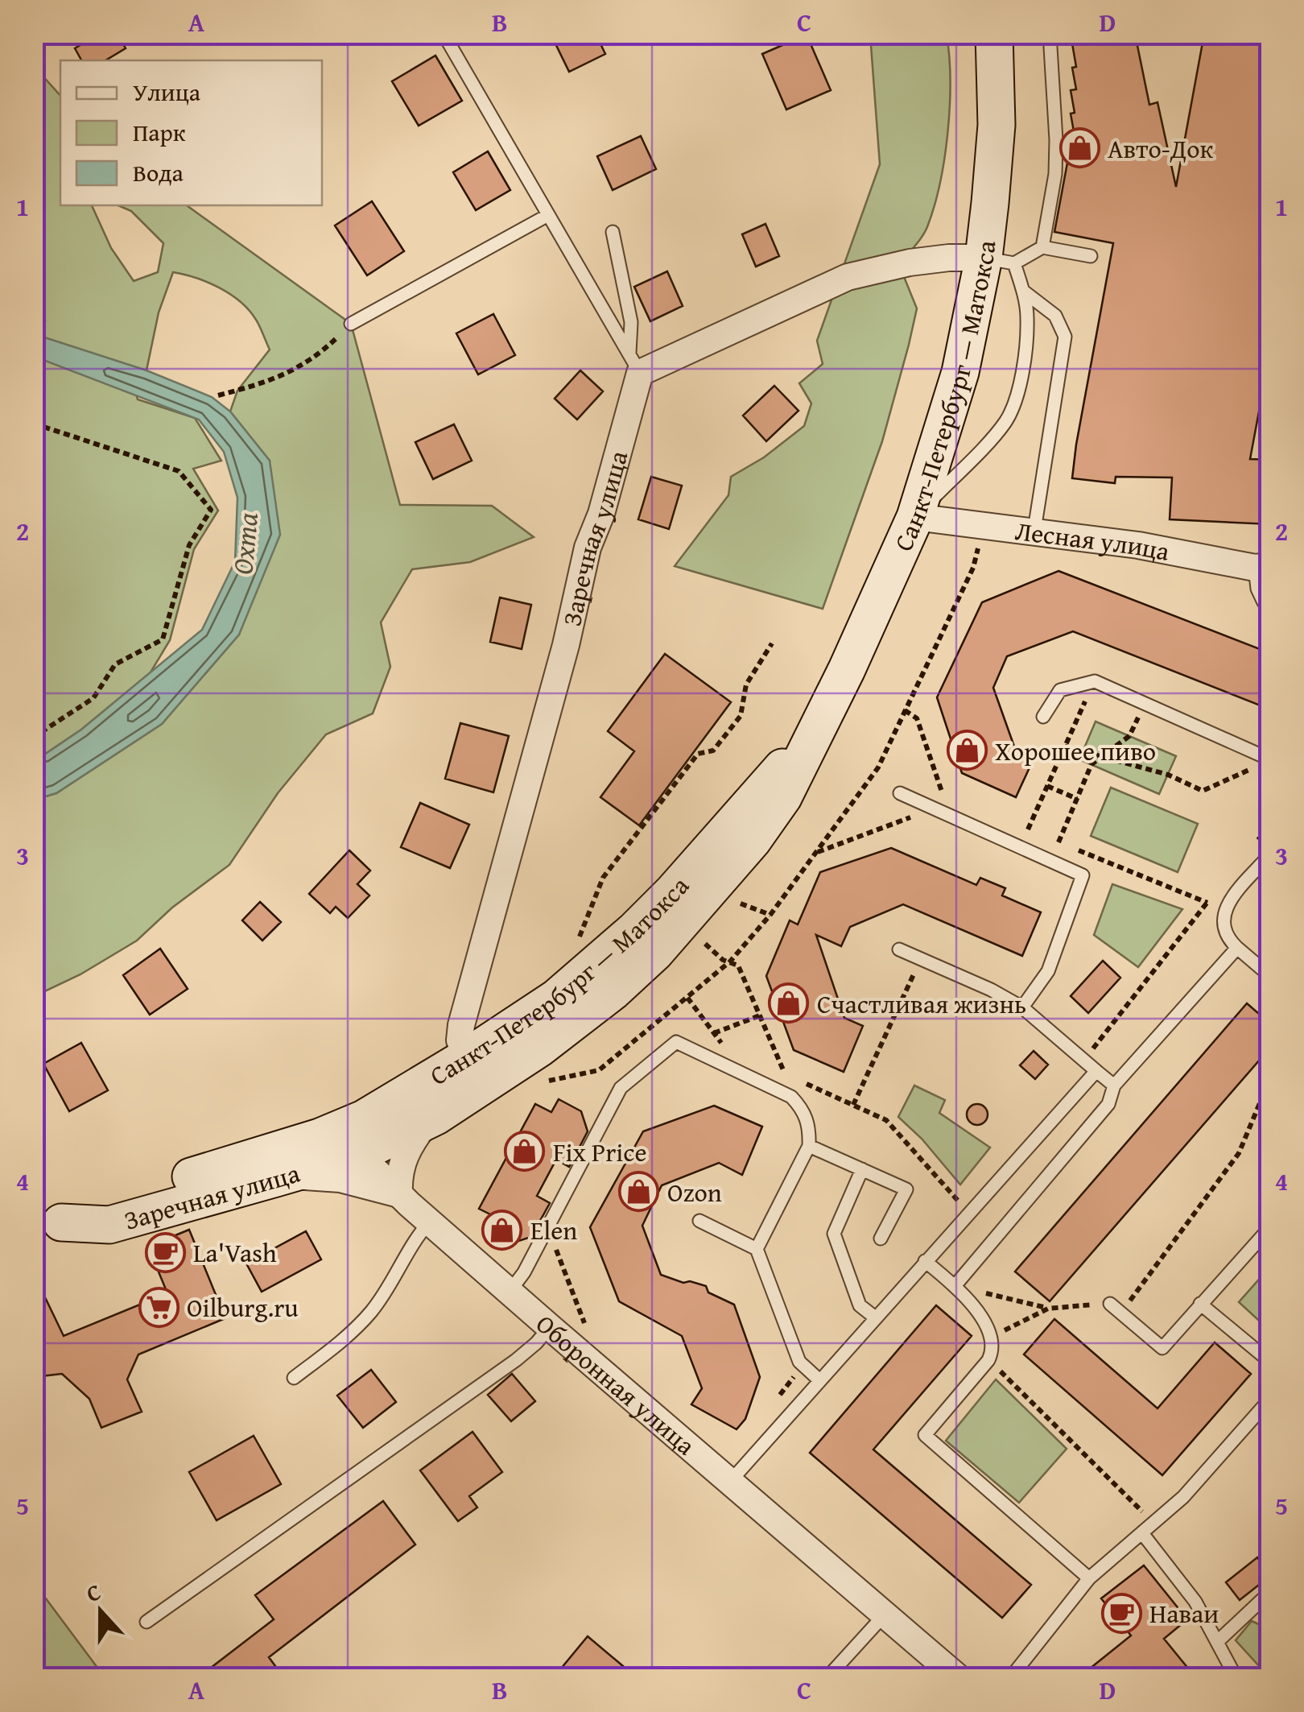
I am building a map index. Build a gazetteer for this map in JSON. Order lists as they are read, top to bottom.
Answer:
{
  "streets": {
    "main road": ["Санкт-Петербург — Матокса", "Заречная улица"],
    "street": ["Лесная улица", "Оборонная улица"]
  },
  "crossings": [
    ["Санкт-Петербург — Матокса", "Заречная улица"],
    ["Санкт-Петербург — Матокса", "Лесная улица"],
    ["Санкт-Петербург — Матокса", "Оборонная улица"],
    ["Заречная улица", "Оборонная улица"]
  ],
  "water": ["Охта"],
  "places": {
    "shop": [
      "Авто-Док",
      "Хорошее пиво",
      "Счастливая жизнь",
      "Fix Price",
      "Ozon",
      "Elen"
    ],
    "cafe": ["La'Vash", "Наваи"],
    "supermarket": ["Oilburg.ru"]
  },
  "legend": ["Улица", "Парк", "Вода"],
  "north": "top",
  "grid": {
    "columns": [
      "A",
      "B",
      "C",
      "D"
    ],
    "rows": [
      "1",
      "2",
      "3",
      "4",
      "5"
    ]
  }
}
